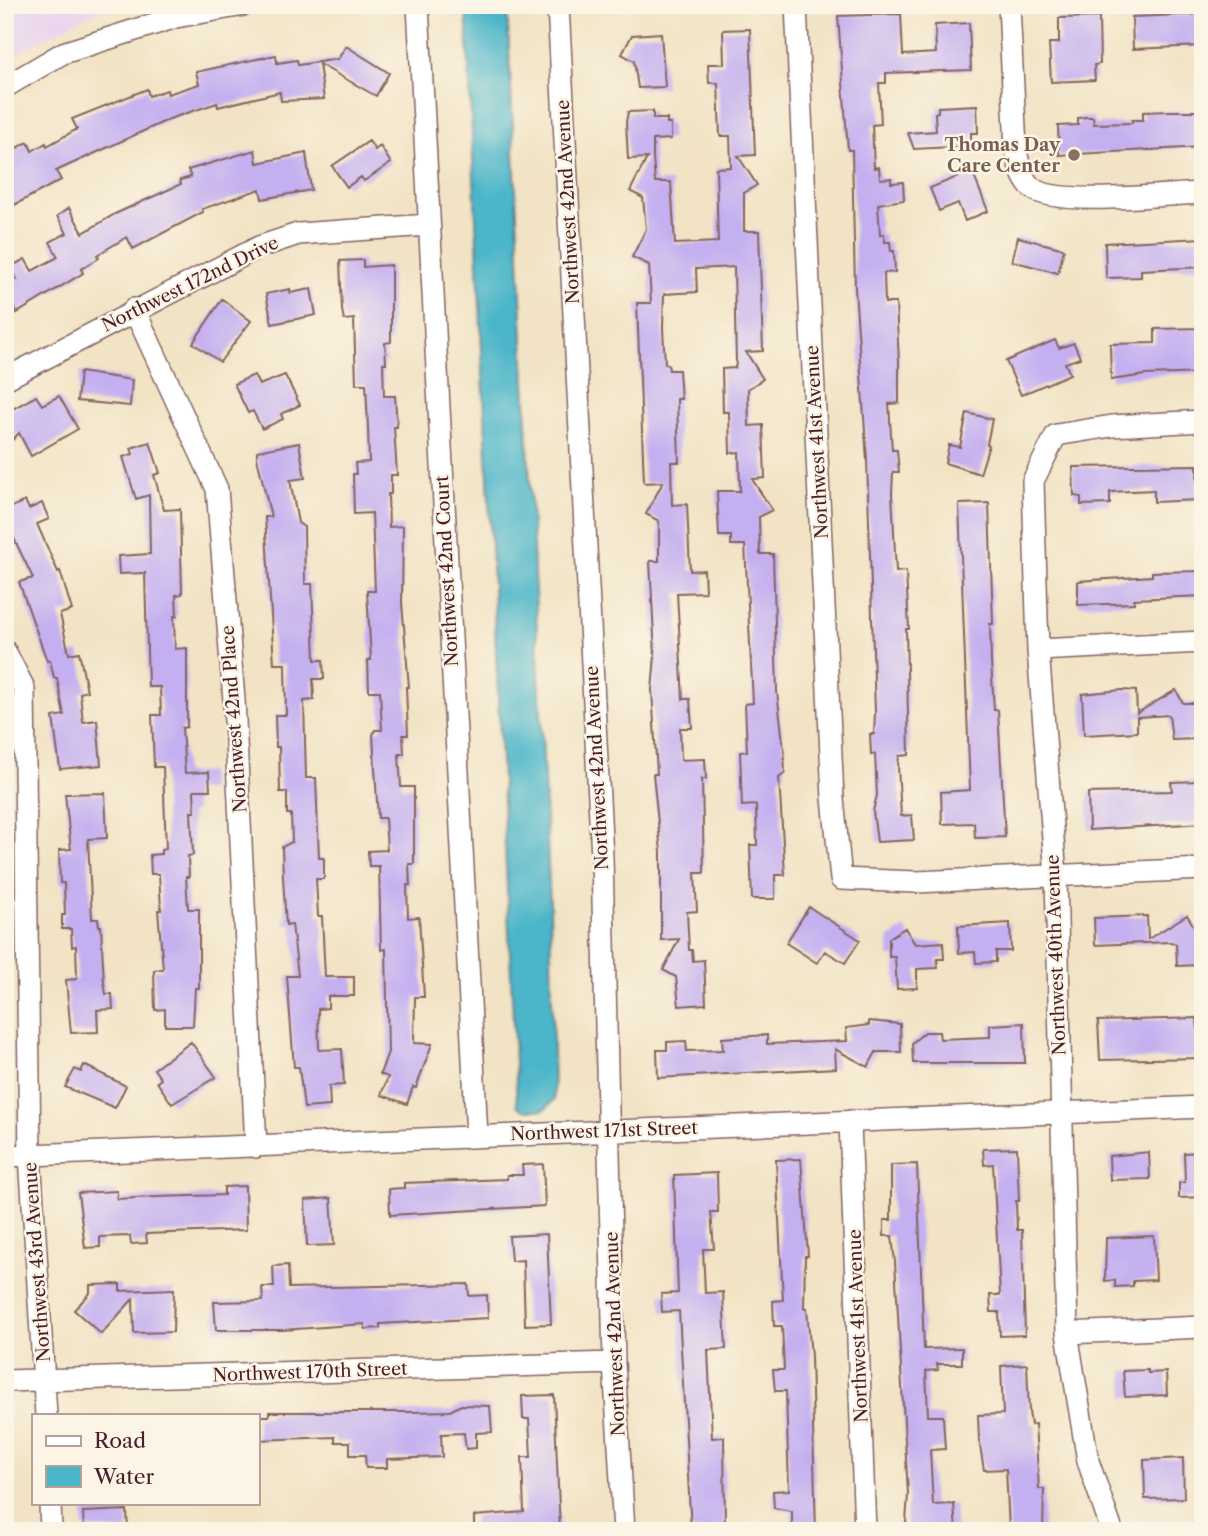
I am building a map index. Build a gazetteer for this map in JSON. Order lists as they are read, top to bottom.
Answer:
{
  "streets": {
    "street": [
      "Northwest 42nd Avenue",
      "Northwest 172nd Drive",
      "Northwest 41st Avenue",
      "Northwest 42nd Court",
      "Northwest 42nd Place",
      "Northwest 40th Avenue",
      "Northwest 171st Street",
      "Northwest 43rd Avenue",
      "Northwest 170th Street"
    ]
  },
  "crossings": [
    ["Northwest 42nd Avenue", "Northwest 171st Street"],
    ["Northwest 42nd Avenue", "Northwest 170th Street"],
    ["Northwest 172nd Drive", "Northwest 42nd Court"],
    ["Northwest 172nd Drive", "Northwest 42nd Place"],
    ["Northwest 41st Avenue", "Northwest 40th Avenue"],
    ["Northwest 41st Avenue", "Northwest 171st Street"],
    ["Northwest 42nd Court", "Northwest 171st Street"],
    ["Northwest 42nd Place", "Northwest 171st Street"],
    ["Northwest 40th Avenue", "Northwest 171st Street"],
    ["Northwest 171st Street", "Northwest 43rd Avenue"],
    ["Northwest 43rd Avenue", "Northwest 170th Street"]
  ],
  "places": ["Thomas Day Care Center"],
  "legend": ["Road", "Water"]
}
